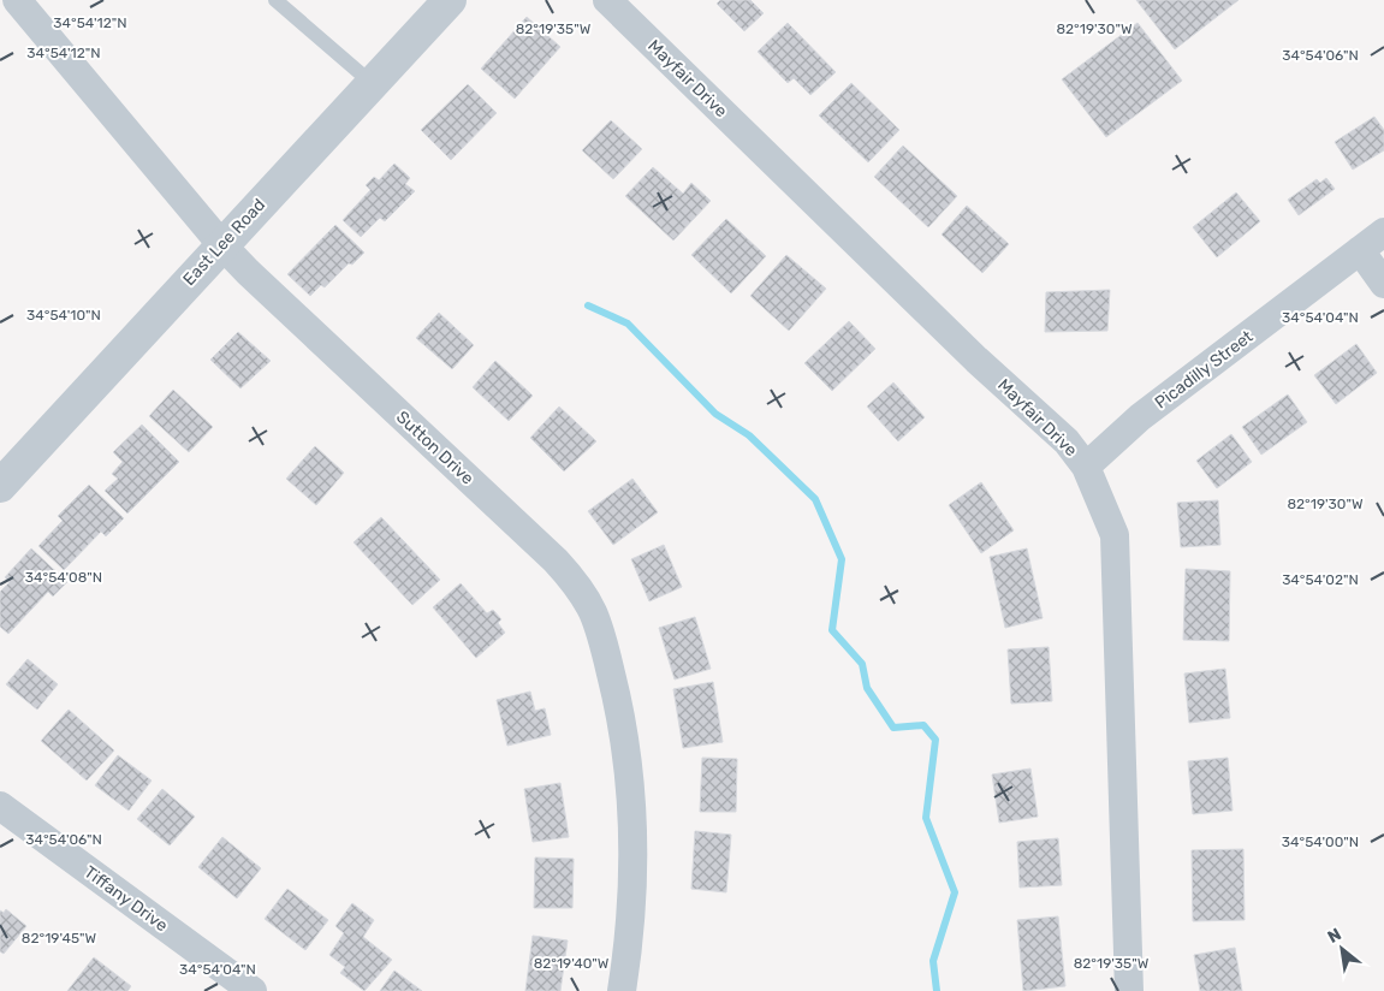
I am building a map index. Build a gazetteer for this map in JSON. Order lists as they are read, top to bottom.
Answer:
{
  "streets": {
    "street": [
      "Mayfair Drive",
      "East Lee Road",
      "Picadilly Street",
      "Sutton Drive",
      "Tiffany Drive"
    ]
  },
  "crossings": [
    ["Mayfair Drive", "Picadilly Street"],
    ["East Lee Road", "Sutton Drive"]
  ],
  "north": "top left",
  "coordinates": [
    "34°54'12\"N",
    "82°19'35\"W",
    "82°19'30\"W",
    "34°54'06\"N",
    "34°54'10\"N",
    "34°54'04\"N",
    "34°54'08\"N",
    "34°54'02\"N",
    "34°54'00\"N",
    "82°19'45\"W",
    "82°19'40\"W"
  ]
}
